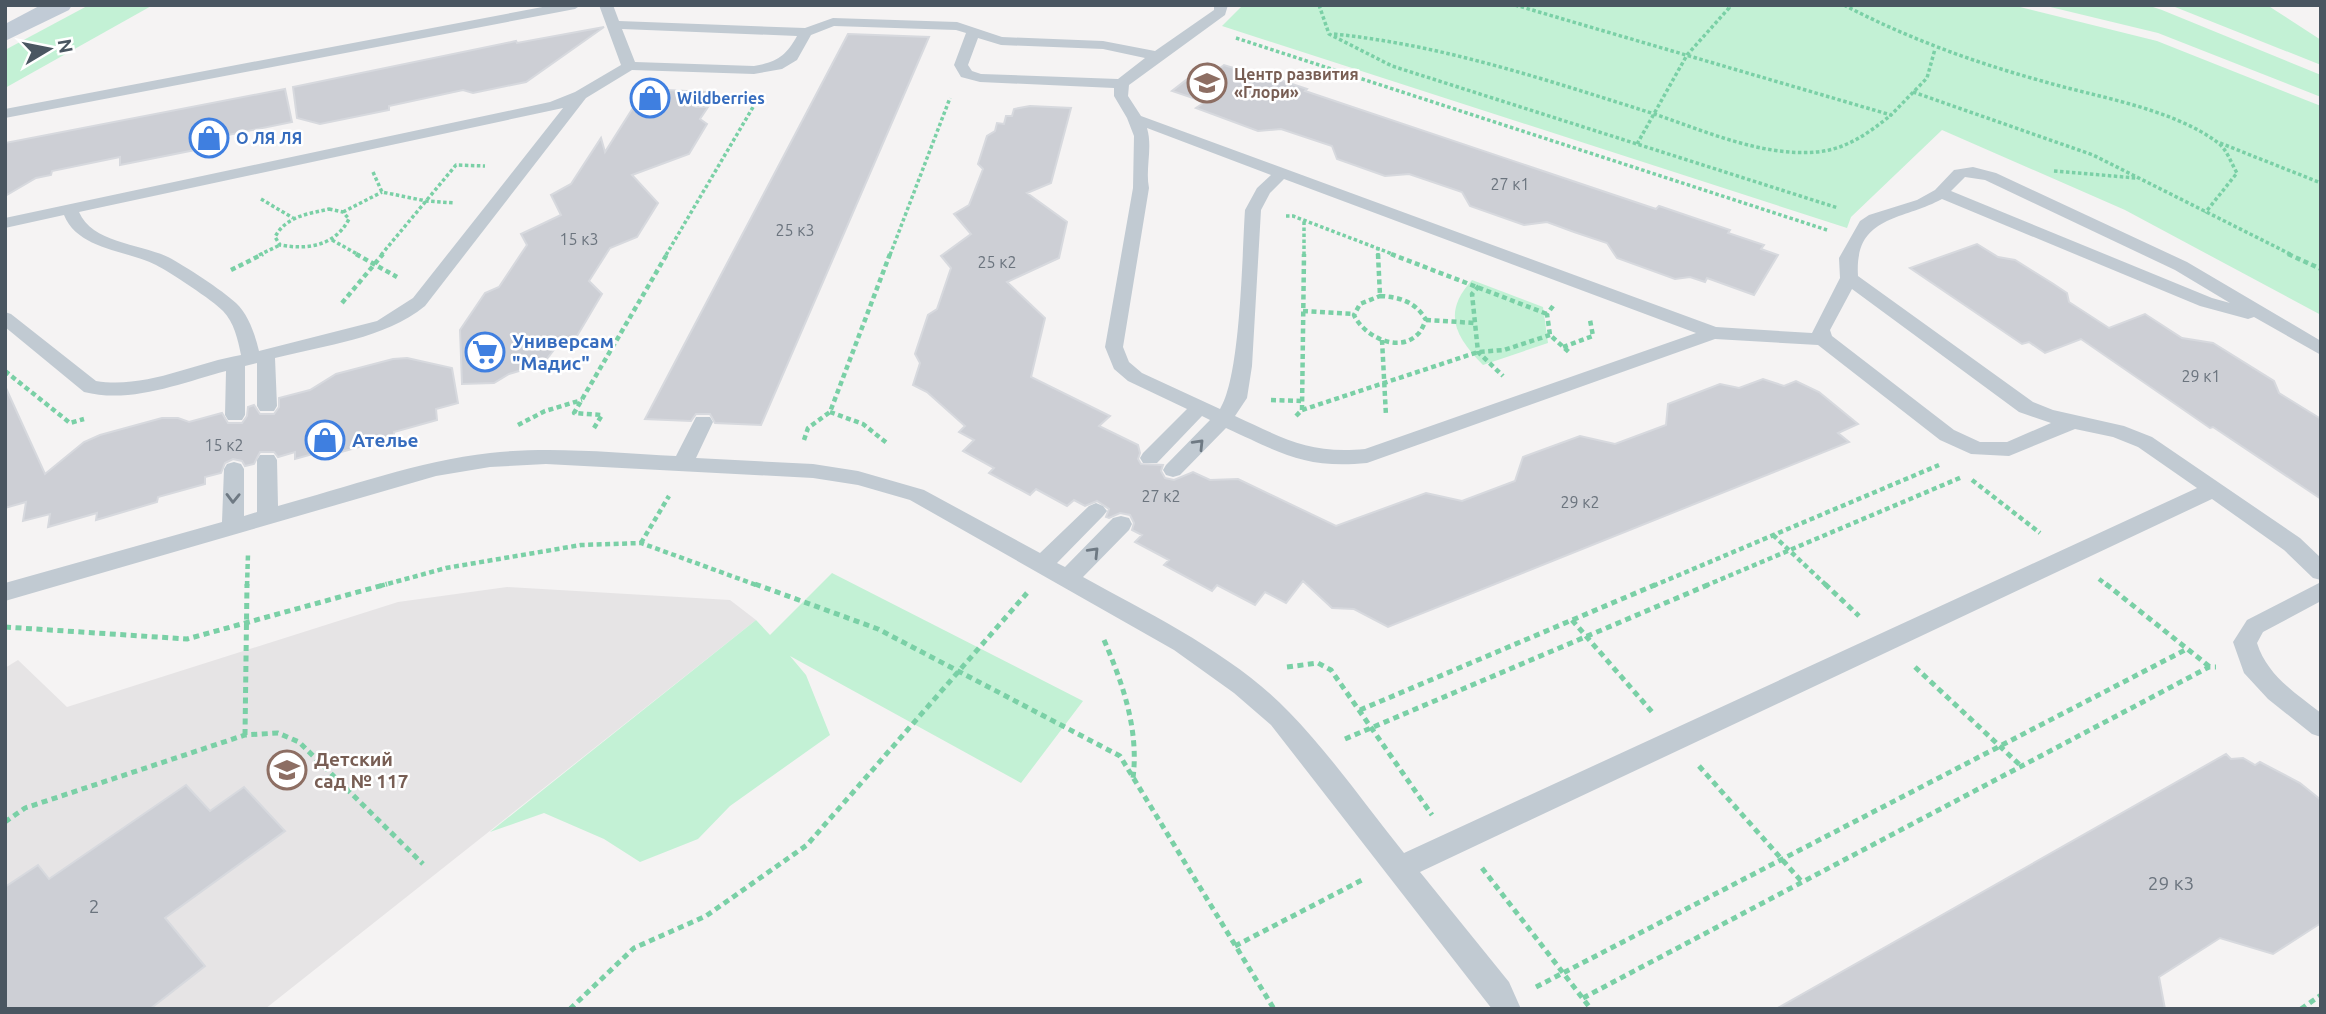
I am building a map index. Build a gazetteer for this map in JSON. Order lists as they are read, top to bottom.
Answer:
{
  "places": {
    "school or university": ["Центр развития «Глори»", "Детский сад № 117"],
    "shop": ["Wildberries", "О ЛЯ ЛЯ", "Ателье"],
    "supermarket": ["Универсам \"Мадис\""]
  },
  "house_numbers": [
    "27 к1",
    "25 к3",
    "15 к3",
    "25 к2",
    "29 к1",
    "15 к2",
    "27 к2",
    "29 к2",
    "29 к3",
    "2"
  ],
  "north": "right"
}
